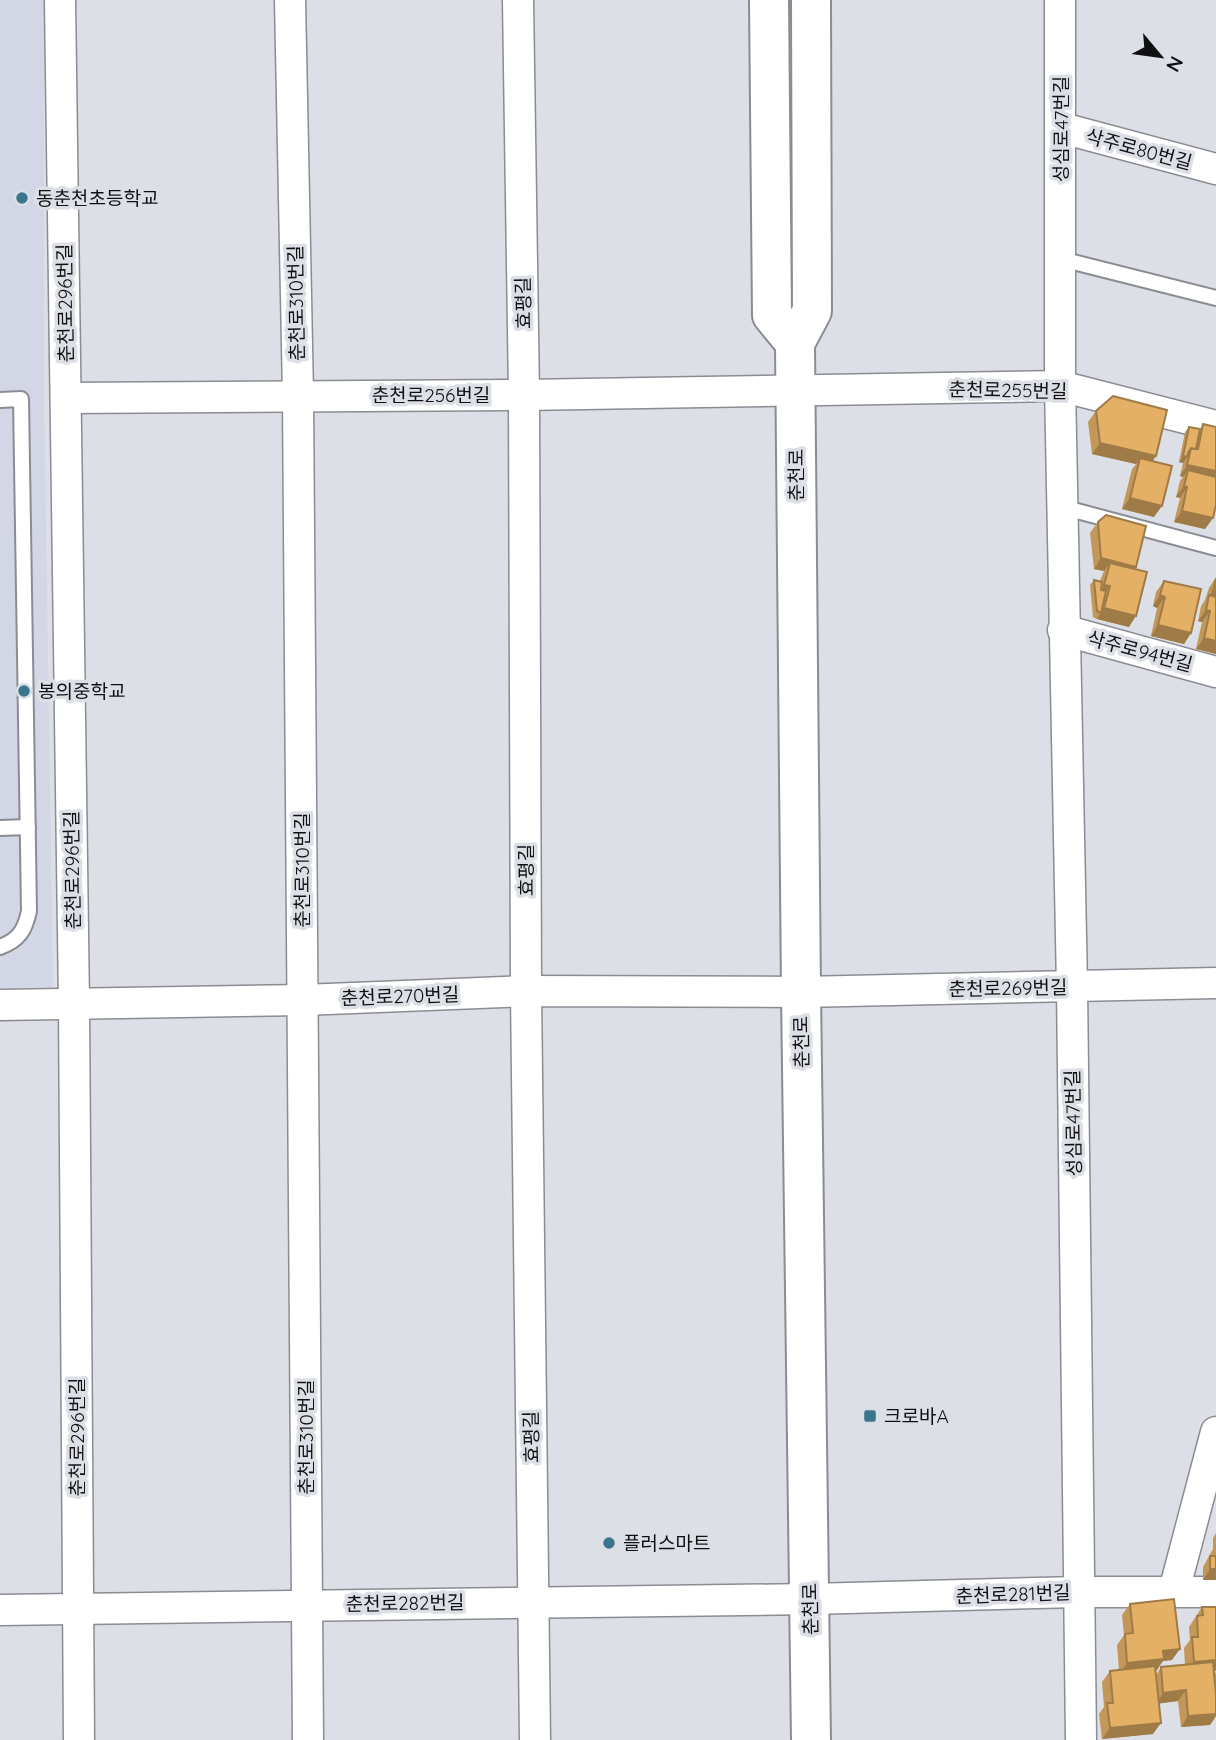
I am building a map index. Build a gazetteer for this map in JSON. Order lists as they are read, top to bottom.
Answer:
{
  "streets": {
    "street": [
      "성심로47번길",
      "삭주로80번길",
      "춘천로296번길",
      "춘천로310번길",
      "효평길",
      "춘천로255번길",
      "춘천로256번길",
      "춘천로",
      "삭주로94번길",
      "춘천로269번길",
      "춘천로270번길",
      "춘천로281번길",
      "춘천로282번길"
    ]
  },
  "crossings": [
    ["성심로47번길", "삭주로80번길"],
    ["성심로47번길", "춘천로255번길"],
    ["성심로47번길", "삭주로94번길"],
    ["성심로47번길", "춘천로269번길"],
    ["성심로47번길", "춘천로281번길"],
    ["춘천로296번길", "춘천로256번길"],
    ["춘천로296번길", "춘천로270번길"],
    ["춘천로296번길", "춘천로282번길"],
    ["춘천로310번길", "춘천로256번길"],
    ["춘천로310번길", "춘천로270번길"],
    ["춘천로310번길", "춘천로282번길"],
    ["효평길", "춘천로256번길"],
    ["효평길", "춘천로270번길"],
    ["효평길", "춘천로282번길"],
    ["춘천로255번길", "춘천로256번길"],
    ["춘천로255번길", "춘천로"],
    ["춘천로256번길", "춘천로"],
    ["춘천로", "춘천로269번길"],
    ["춘천로", "춘천로270번길"],
    ["춘천로", "춘천로281번길"],
    ["춘천로", "춘천로282번길"],
    ["춘천로269번길", "춘천로270번길"],
    ["춘천로281번길", "춘천로282번길"]
  ],
  "places": {
    "other": ["동춘천초등학교", "봉의중학교", "플러스마트"],
    "transit": ["크로바A"]
  },
  "north": "bottom right"
}
